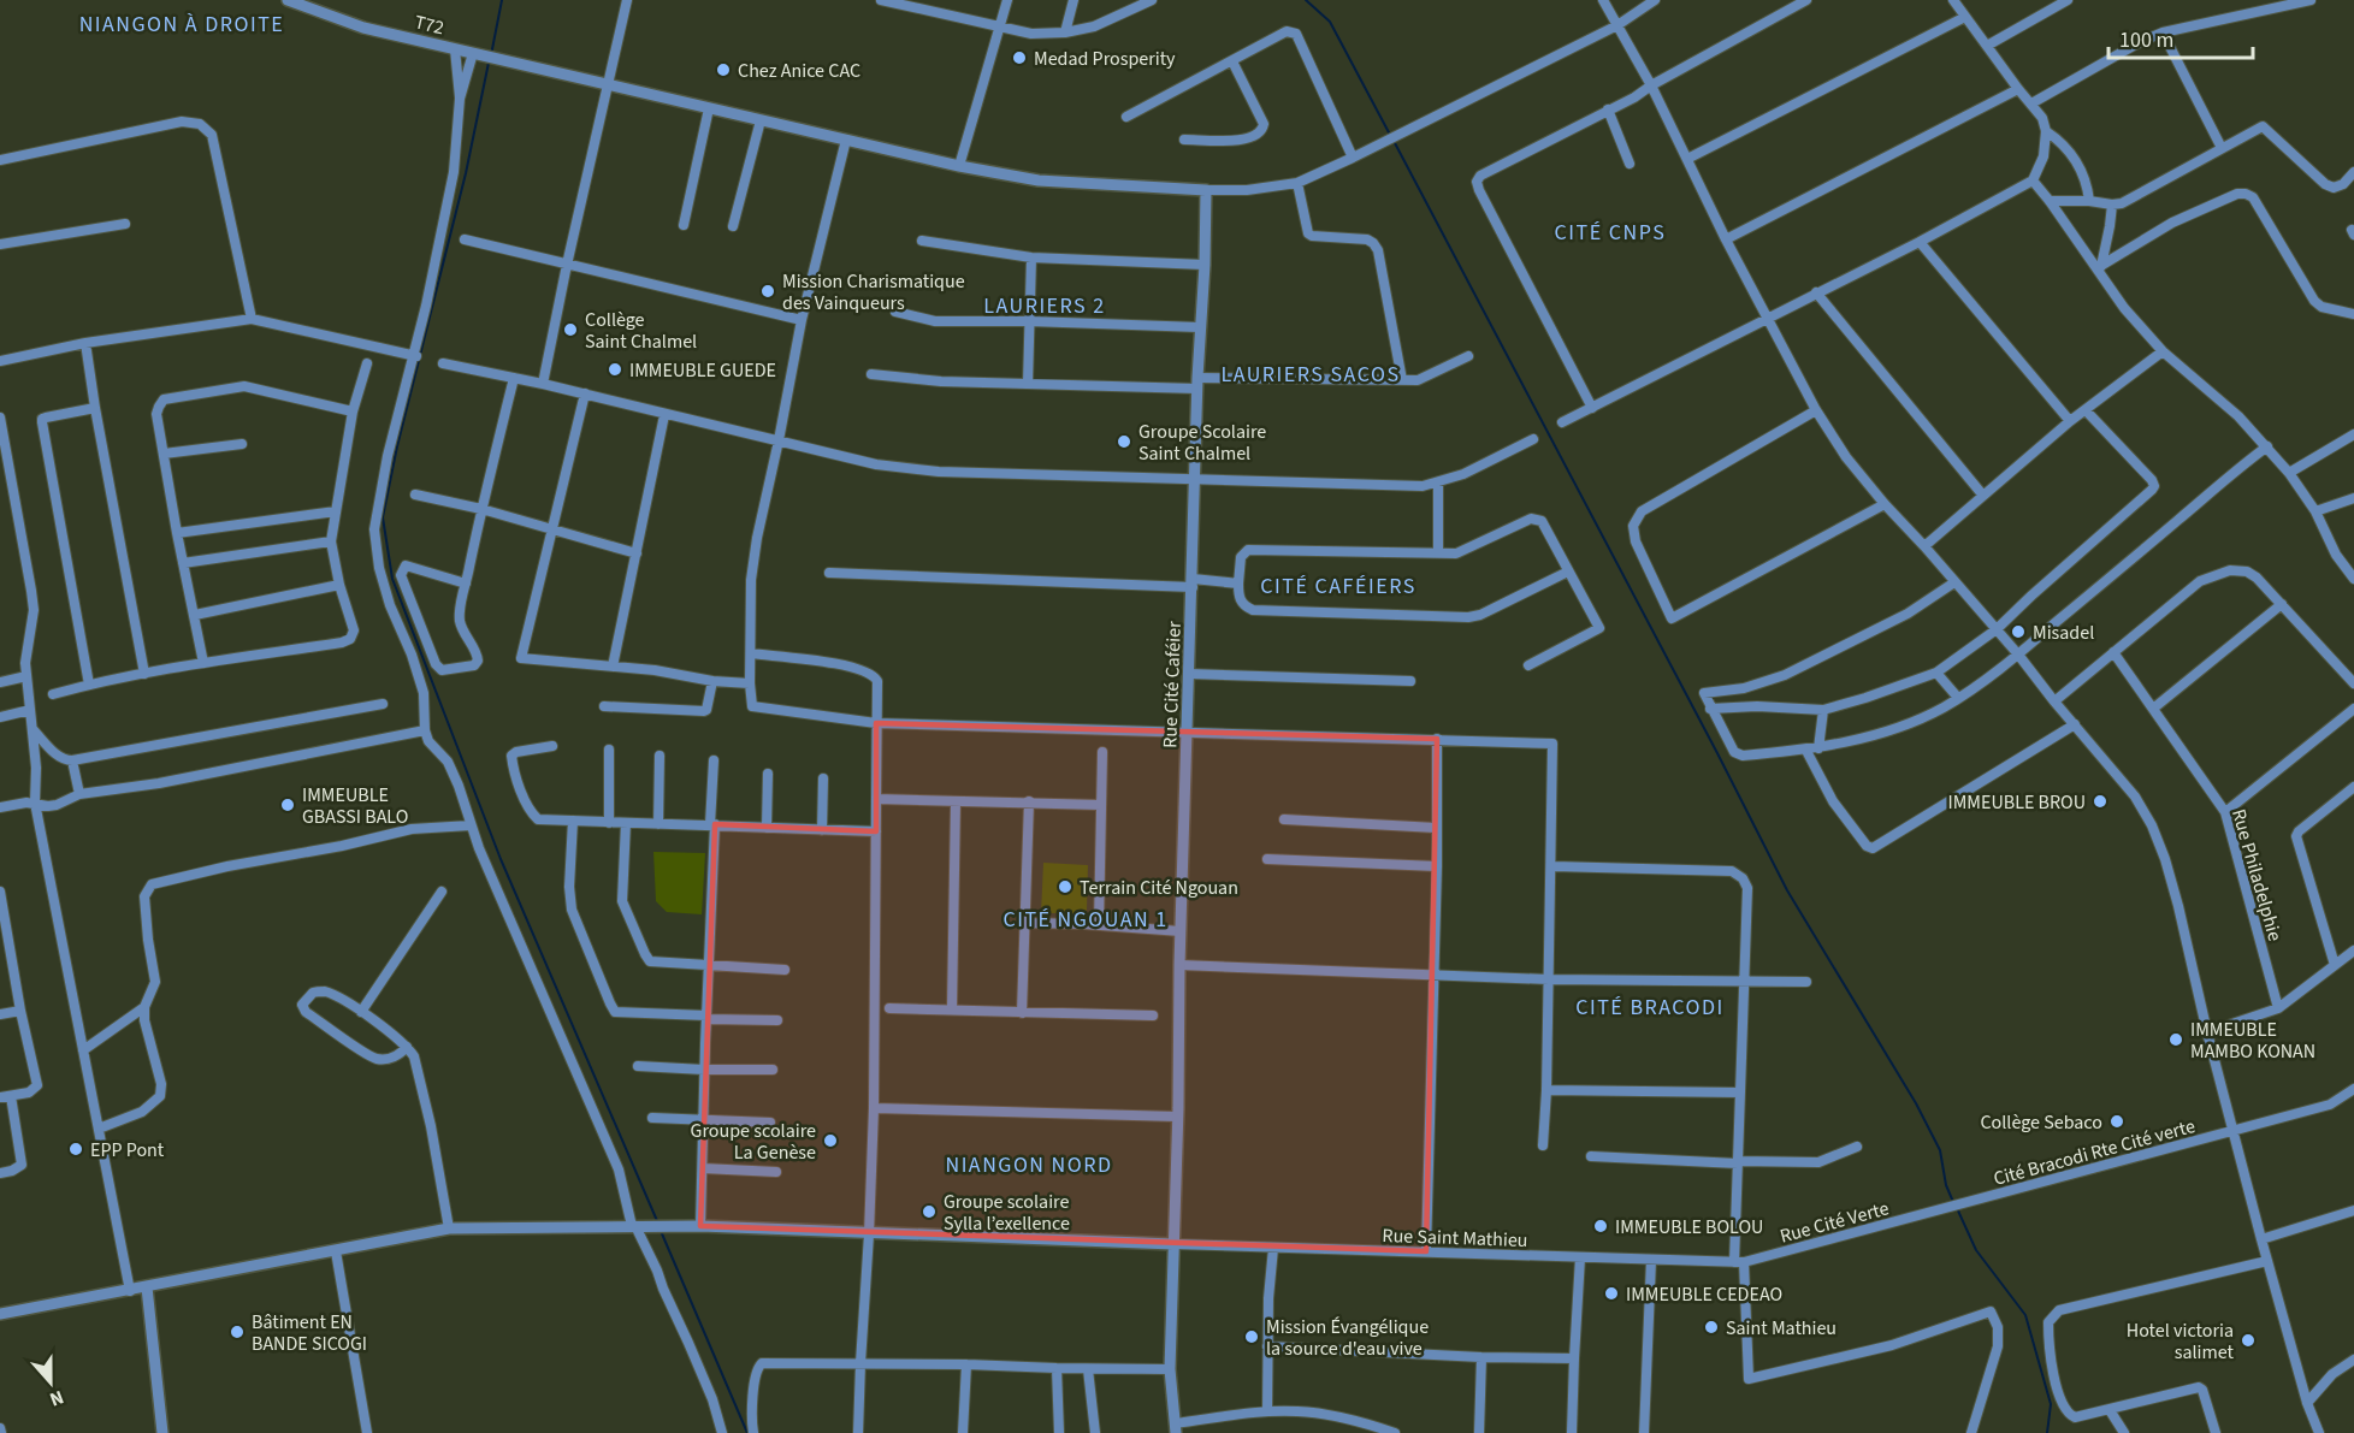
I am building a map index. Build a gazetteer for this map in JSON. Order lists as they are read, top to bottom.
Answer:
{
  "streets": {
    "street": [
      "T72",
      "Rue Cité Caféier",
      "Rue Philadelphie",
      "Cité Bracodi Rte Cité verte",
      "Rue Cité Verte",
      "Rue Saint Mathieu"
    ]
  },
  "crossings": [
    ["T72", "Rue Cité Caféier"],
    ["Rue Cité Caféier", "Rue Saint Mathieu"],
    ["Cité Bracodi Rte Cité verte", "Rue Cité Verte"],
    ["Rue Cité Verte", "Rue Saint Mathieu"]
  ],
  "districts": [
    "NIANGON À DROITE",
    "CITÉ CNPS",
    "LAURIERS 2",
    "LAURIERS SACOS",
    "CITÉ CAFÉIERS",
    "CITÉ NGOUAN 1",
    "CITÉ BRACODI",
    "NIANGON NORD"
  ],
  "places": [
    "Medad Prosperity",
    "Chez Anice CAC",
    "Mission Charismatique des Vainqueurs",
    "Collège Saint Chalmel",
    "IMMEUBLE GUEDE",
    "Groupe Scolaire Saint Chalmel",
    "Misadel",
    "IMMEUBLE BROU",
    "IMMEUBLE GBASSI BALO",
    "Terrain Cité Ngouan",
    "IMMEUBLE MAMBO KONAN",
    "Collège Sebaco",
    "Groupe scolaire La Genèse",
    "EPP Pont",
    "Groupe scolaire Sylla l’exellence",
    "IMMEUBLE BOLOU",
    "IMMEUBLE CEDEAO",
    "Saint Mathieu",
    "Bâtiment EN BANDE SICOGI",
    "Mission Évangélique la source d'eau vive",
    "Hotel victoria salimet"
  ],
  "scale_bar": "100 m",
  "north": "bottom"
}
